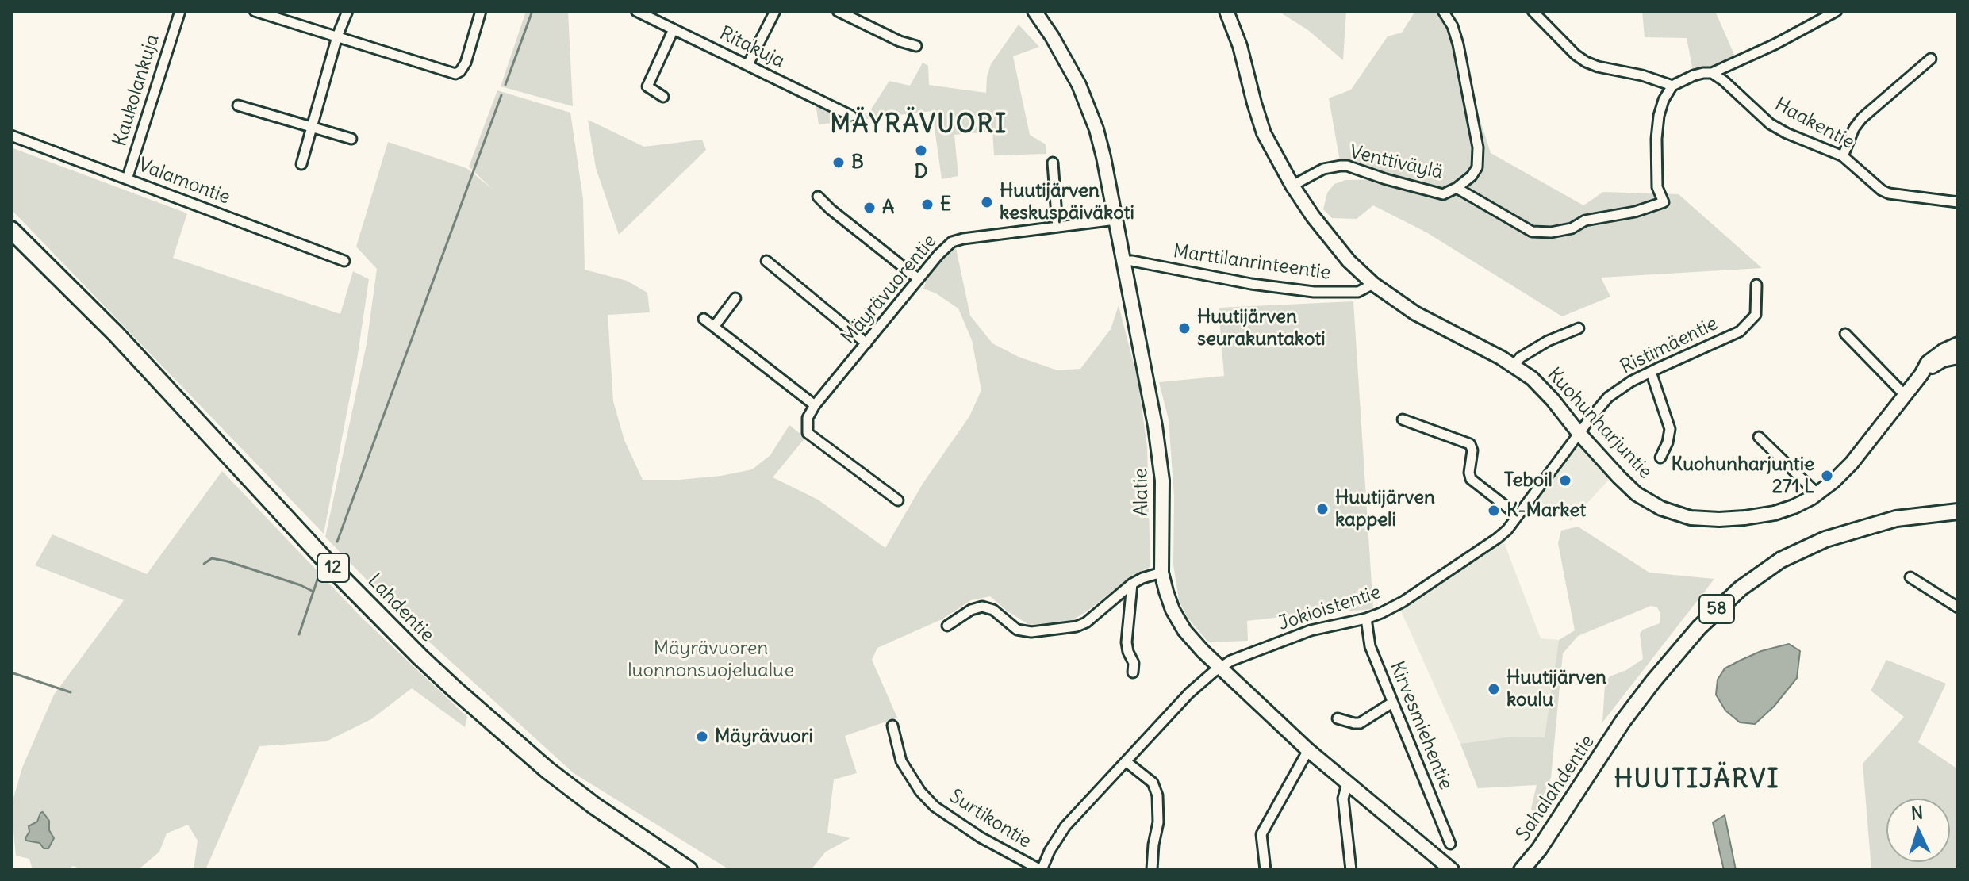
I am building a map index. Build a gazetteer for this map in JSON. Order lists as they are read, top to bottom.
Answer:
{
  "streets": {
    "highway": ["12", "Lahdentie"],
    "main road": [
      "Kuohunharjuntie",
      "Alatie",
      "58",
      "Sahalahdentie"
    ],
    "street": [
      "Ritakuja",
      "Kaukolankuja",
      "Haakentie",
      "Venttiväylä",
      "Valamontie",
      "Marttilanrinteentie",
      "Mäyrävuorentie",
      "Ristimäentie",
      "Jokioistentie",
      "Kirvesmiehentie",
      "Surtikontie"
    ]
  },
  "crossings": [
    ["Kaukolankuja", "Valamontie"],
    ["Venttiväylä", "Kuohunharjuntie"],
    ["Marttilanrinteentie", "Kuohunharjuntie"],
    ["Marttilanrinteentie", "Alatie"],
    ["Mäyrävuorentie", "Alatie"],
    ["Ristimäentie", "Kuohunharjuntie"],
    ["Ristimäentie", "Jokioistentie"],
    ["Kuohunharjuntie", "Jokioistentie"],
    ["Alatie", "Jokioistentie"],
    ["Jokioistentie", "Kirvesmiehentie"],
    ["Jokioistentie", "Surtikontie"]
  ],
  "districts": ["MÄYRÄVUORI", "HUUTIJÄRVI"],
  "parks": ["Mäyrävuoren luonnonsuojelualue"],
  "places": [
    "D",
    "B",
    "Huutijärven keskuspäiväkoti",
    "E",
    "A",
    "Huutijärven seurakuntakoti",
    "Kuohunharjuntie 271 L",
    "Teboil",
    "Huutijärven kappeli",
    "K-Market",
    "Huutijärven koulu",
    "Mäyrävuori"
  ],
  "north": "top"
}
